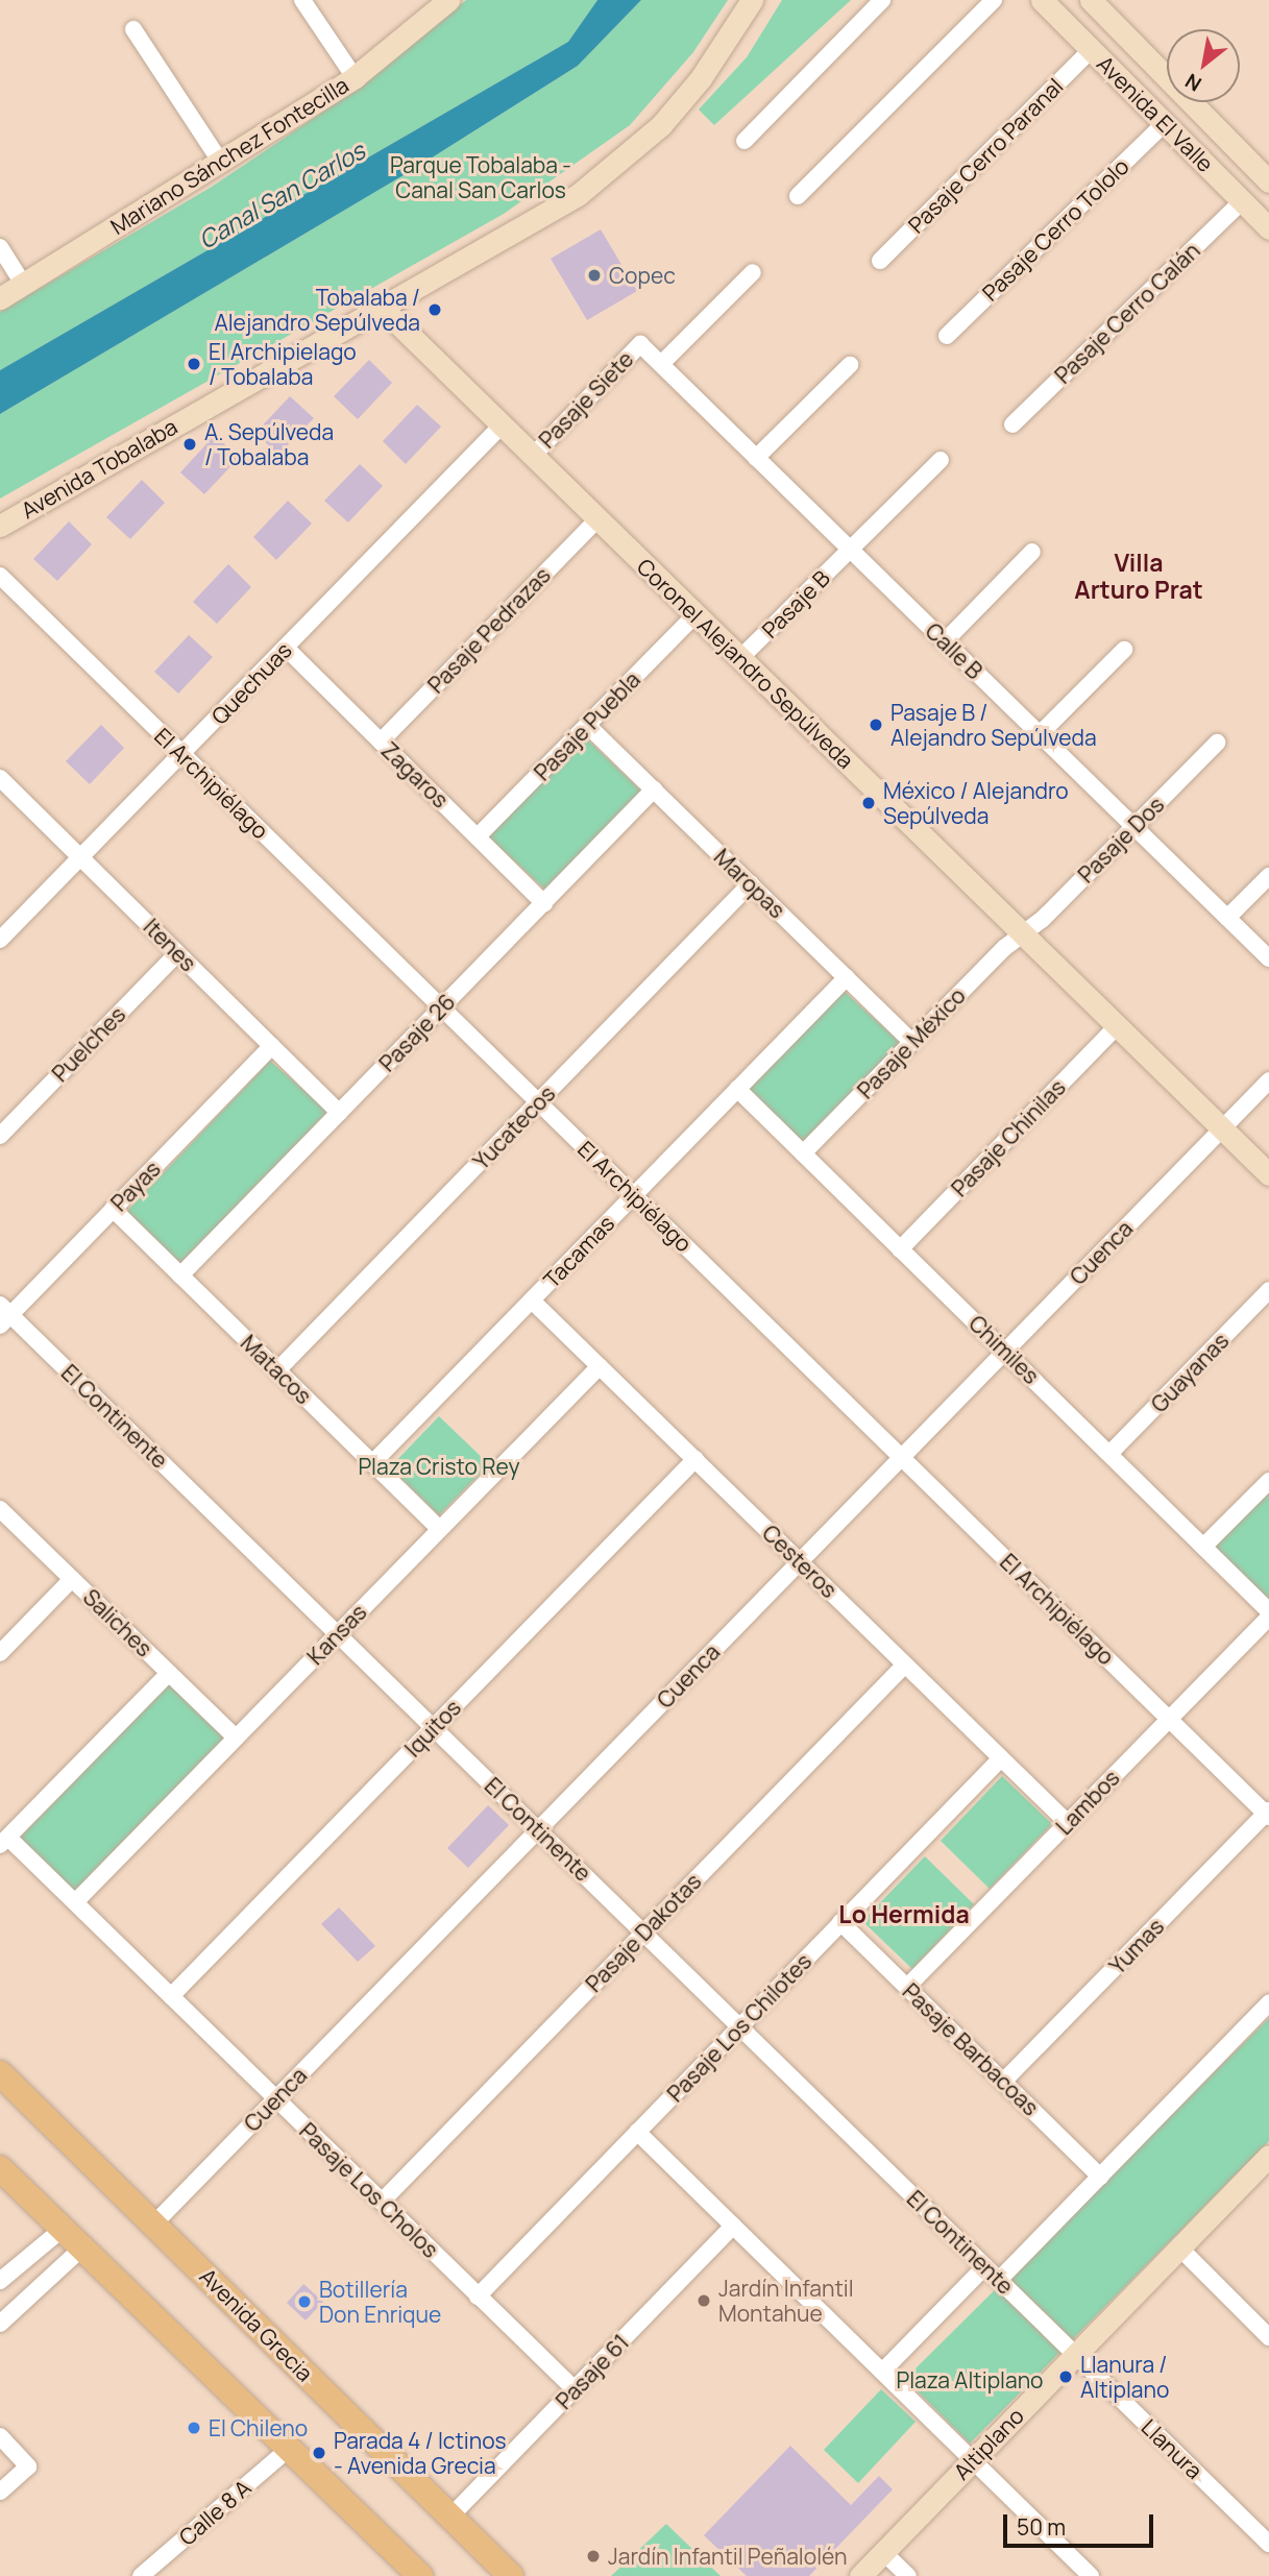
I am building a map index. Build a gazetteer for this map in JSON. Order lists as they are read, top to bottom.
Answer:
{
  "streets": {
    "main road": ["Avenida Grecia"],
    "street": [
      "Avenida El Valle",
      "Mariano Sánchez Fontecilla",
      "Pasaje Cerro Paranal",
      "Pasaje Cerro Tololo",
      "Pasaje Cerro Calán",
      "Pasaje Siete",
      "Avenida Tobalaba",
      "Pasaje B",
      "Pasaje Pedrazas",
      "Calle B",
      "Coronel Alejandro Sepúlveda",
      "Quechuas",
      "Pasaje Puebla",
      "Zagaros",
      "El Archipiélago",
      "Pasaje Dos",
      "Maropas",
      "Itenes",
      "Pasaje 26",
      "Pasaje México",
      "Puelches",
      "Yucatecos",
      "Pasaje Chinilas",
      "Payas",
      "Tacamas",
      "Cuenca",
      "Chimiles",
      "Matacos",
      "Guayanas",
      "El Continente",
      "Cesteros",
      "Saliches",
      "Kansas",
      "Iquitos",
      "Lambos",
      "Pasaje Dakotas",
      "Yumas",
      "Pasaje Los Chilotes",
      "Pasaje Barbacoas",
      "Pasaje Los Cholos",
      "Pasaje 61",
      "Altiplano",
      "Llanura",
      "Calle 8 A"
    ]
  },
  "crossings": [
    ["Avenida El Valle", "Pasaje Cerro Paranal"],
    ["Avenida El Valle", "Pasaje Cerro Tololo"],
    ["Avenida El Valle", "Pasaje Cerro Calán"],
    ["Pasaje Siete", "Calle B"],
    ["Pasaje Siete", "Coronel Alejandro Sepúlveda"],
    ["Avenida Tobalaba", "Coronel Alejandro Sepúlveda"],
    ["Pasaje B", "Calle B"],
    ["Pasaje B", "Coronel Alejandro Sepúlveda"],
    ["Pasaje Pedrazas", "Coronel Alejandro Sepúlveda"],
    ["Pasaje Pedrazas", "Zagaros"],
    ["Calle B", "Pasaje Dos"],
    ["Coronel Alejandro Sepúlveda", "Quechuas"],
    ["Coronel Alejandro Sepúlveda", "Pasaje Puebla"],
    ["Coronel Alejandro Sepúlveda", "Pasaje Dos"],
    ["Coronel Alejandro Sepúlveda", "Pasaje México"],
    ["Coronel Alejandro Sepúlveda", "Pasaje Chinilas"],
    ["Coronel Alejandro Sepúlveda", "Cuenca"],
    ["Quechuas", "Zagaros"],
    ["Quechuas", "El Archipiélago"],
    ["Quechuas", "Itenes"],
    ["Pasaje Puebla", "Zagaros"],
    ["Pasaje Puebla", "Maropas"],
    ["Zagaros", "Pasaje 26"],
    ["El Archipiélago", "Pasaje 26"],
    ["El Archipiélago", "Yucatecos"],
    ["El Archipiélago", "Tacamas"],
    ["El Archipiélago", "Cuenca"],
    ["El Archipiélago", "Lambos"],
    ["El Archipiélago", "Yumas"],
    ["Pasaje Dos", "Pasaje México"],
    ["Maropas", "Pasaje 26"],
    ["Maropas", "Pasaje México"],
    ["Maropas", "Yucatecos"],
    ["Maropas", "Tacamas"],
    ["Itenes", "Pasaje 26"],
    ["Itenes", "Puelches"],
    ["Itenes", "Payas"],
    ["Pasaje 26", "Matacos"],
    ["Pasaje México", "Chimiles"],
    ["Yucatecos", "Matacos"],
    ["Pasaje Chinilas", "Chimiles"],
    ["Payas", "Matacos"],
    ["Payas", "El Continente"],
    ["Tacamas", "Chimiles"],
    ["Tacamas", "Matacos"],
    ["Tacamas", "Cesteros"],
    ["Cuenca", "Chimiles"],
    ["Cuenca", "El Continente"],
    ["Cuenca", "Cesteros"],
    ["Cuenca", "Pasaje Los Cholos"],
    ["Cuenca", "Avenida Grecia"],
    ["Chimiles", "Guayanas"],
    ["Matacos", "Kansas"],
    ["El Continente", "Kansas"],
    ["El Continente", "Iquitos"],
    ["El Continente", "Pasaje Dakotas"],
    ["El Continente", "Pasaje Los Chilotes"],
    ["El Continente", "Altiplano"],
    ["El Continente", "Llanura"],
    ["Cesteros", "Kansas"],
    ["Cesteros", "Iquitos"],
    ["Cesteros", "Lambos"],
    ["Cesteros", "Pasaje Dakotas"],
    ["Cesteros", "Pasaje Los Chilotes"],
    ["Saliches", "Kansas"],
    ["Kansas", "Pasaje Los Cholos"],
    ["Iquitos", "Pasaje Los Cholos"],
    ["Lambos", "Pasaje Barbacoas"],
    ["Pasaje Dakotas", "Pasaje Los Cholos"],
    ["Yumas", "Pasaje Barbacoas"],
    ["Pasaje Los Chilotes", "Pasaje Barbacoas"],
    ["Pasaje Los Chilotes", "Pasaje Los Cholos"],
    ["Pasaje Los Cholos", "Pasaje 61"],
    ["Avenida Grecia", "Pasaje 61"],
    ["Altiplano", "Llanura"]
  ],
  "districts": ["Villa Arturo Prat", "Lo Hermida"],
  "water": ["Canal San Carlos"],
  "parks": ["Parque Tobalaba - Canal San Carlos", "Plaza Cristo Rey", "Plaza Altiplano"],
  "places": [
    "Copec",
    "Tobalaba / Alejandro Sepúlveda",
    "El Archipielago / Tobalaba",
    "A. Sepúlveda / Tobalaba",
    "Pasaje B / Alejandro Sepúlveda",
    "México / Alejandro Sepúlveda",
    "Jardín Infantil Montahue",
    "Botillería Don Enrique",
    "Llanura / Altiplano",
    "El Chileno",
    "Parada 4 / Ictinos - Avenida Grecia",
    "Jardín Infantil Peñalolén"
  ],
  "scale_bar": "50 m",
  "north": "bottom left"
}
